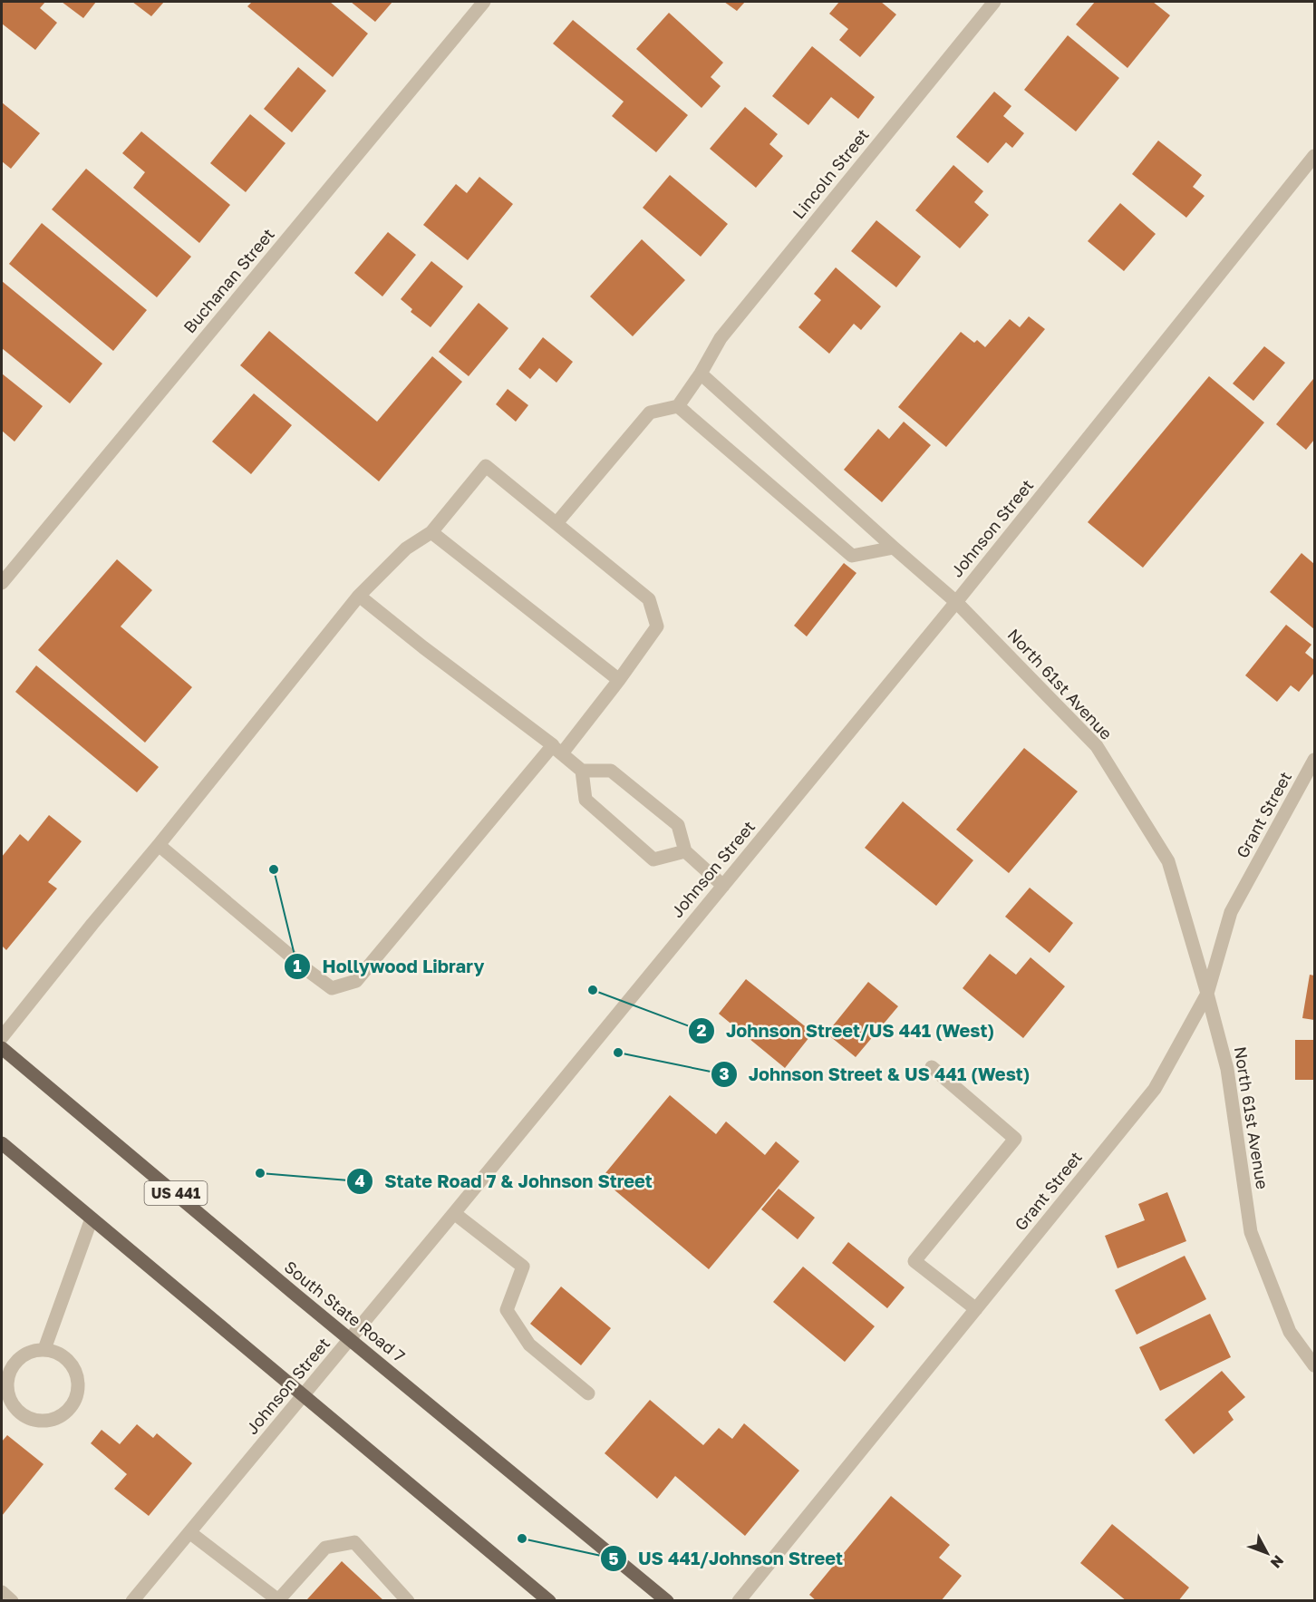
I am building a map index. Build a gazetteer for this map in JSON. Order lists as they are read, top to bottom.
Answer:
{
  "streets": {
    "main road": ["US 441", "South State Road 7"],
    "street": [
      "Lincoln Street",
      "Buchanan Street",
      "Johnson Street",
      "North 61st Avenue",
      "Grant Street"
    ]
  },
  "crossings": [
    ["Lincoln Street", "North 61st Avenue"],
    ["Johnson Street", "North 61st Avenue"],
    ["Johnson Street", "South State Road 7"],
    ["North 61st Avenue", "Grant Street"]
  ],
  "places": [
    "Hollywood Library",
    "Johnson Street/US 441 (West)",
    "Johnson Street & US 441 (West)",
    "State Road 7 & Johnson Street",
    "US 441/Johnson Street"
  ],
  "north": "bottom right"
}
